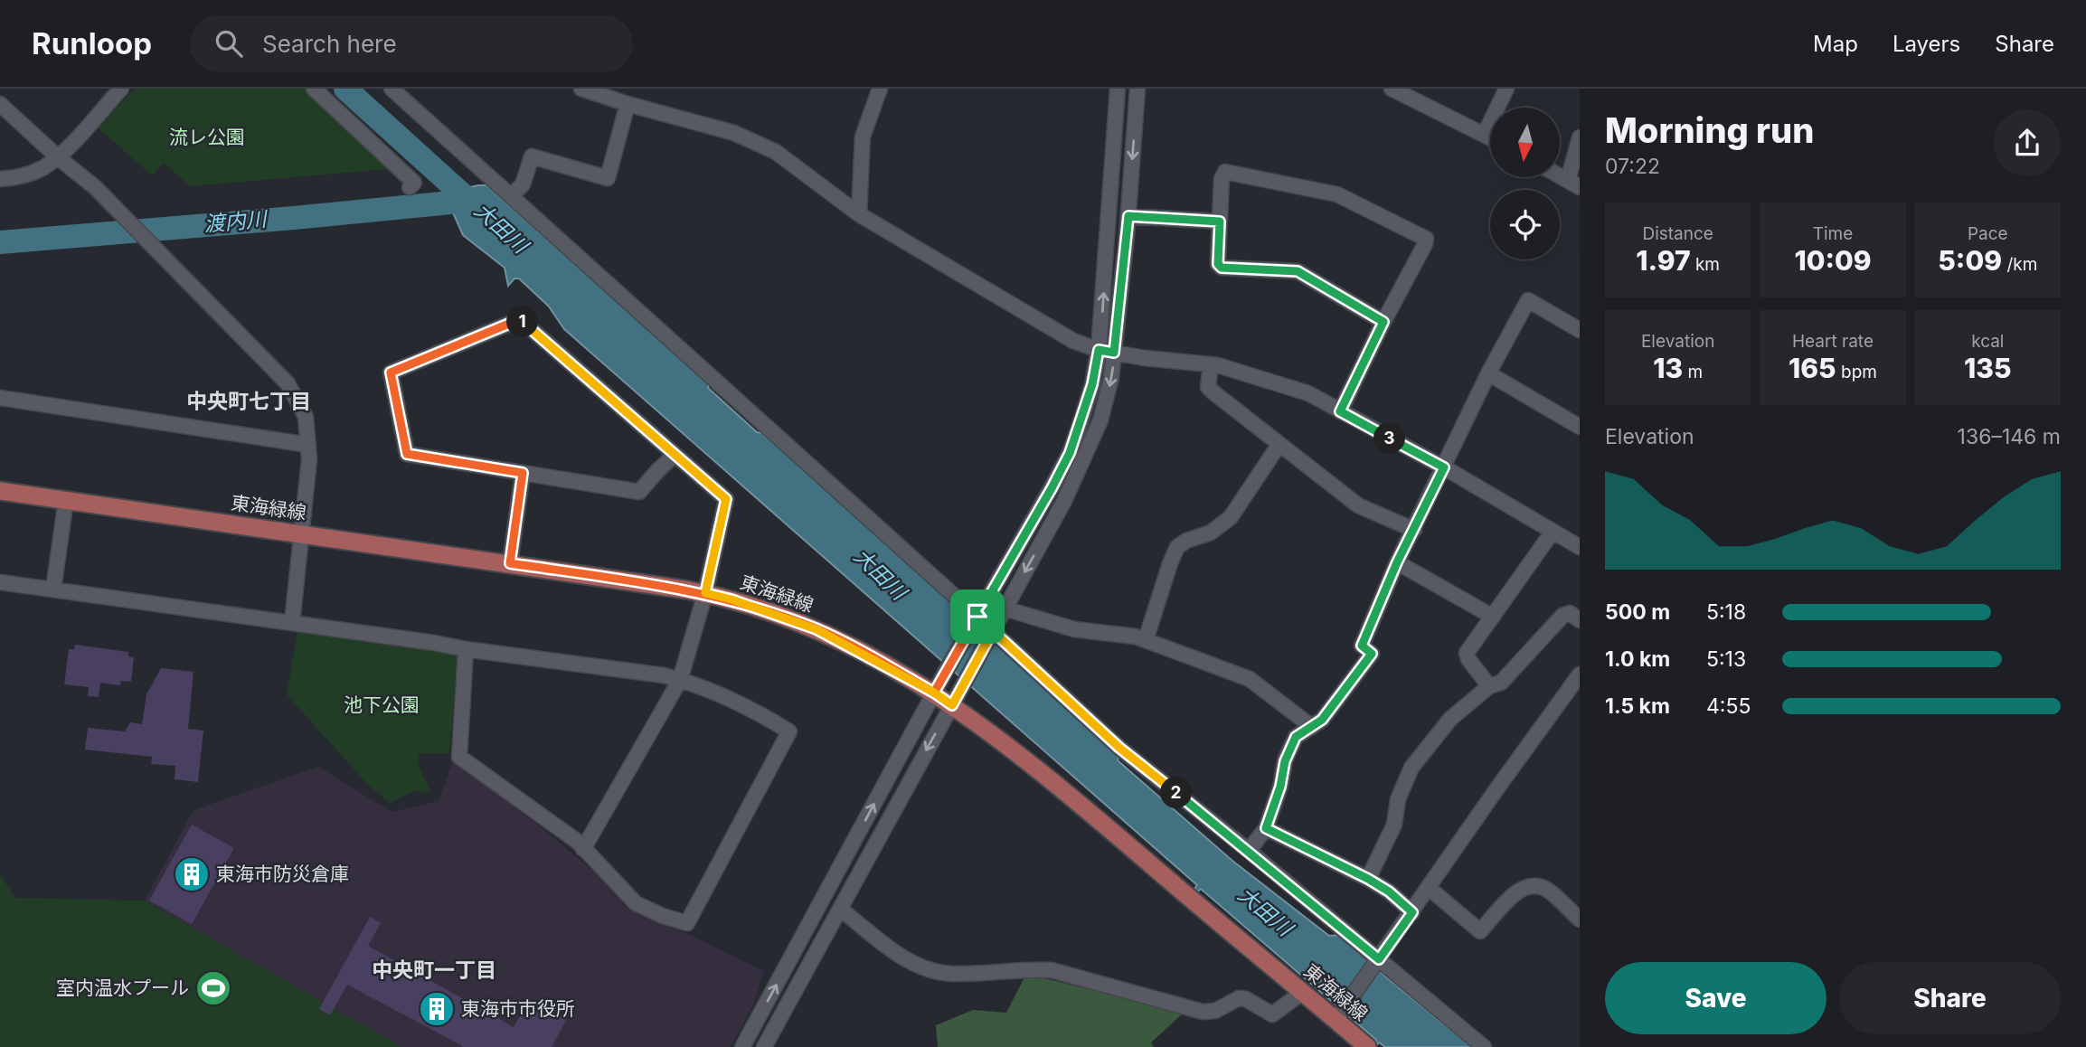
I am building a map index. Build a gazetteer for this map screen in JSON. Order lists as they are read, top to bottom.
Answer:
{
  "streets": {
    "main road": ["東海緑線"]
  },
  "districts": ["中央町七丁目", "中央町一丁目"],
  "water": ["渡内川", "大田川"],
  "parks": ["流レ公園", "池下公園"],
  "places": {
    "building": ["東海市防災倉庫", "東海市市役所"],
    "sports": ["室内温水プール"]
  },
  "north": "bottom",
  "page": {
    "header": "Runloop",
    "search": "Search here",
    "nav": ["Map", "Layers", "Share"],
    "heading": ["Morning run", "07:22"],
    "stats": [
      ["Distance", "1.97 km"],
      ["Time", "10:09"],
      ["Pace", "5:09 /km"],
      ["Elevation", "13 m"],
      ["Heart rate", "165 bpm"],
      ["kcal", "135"]
    ],
    "pins": ["1", "3", "2"],
    "chart": ["Elevation", "136–146 m"],
    "list": [
      {
        "name": "500 m",
        "note": "5:18"
      },
      {
        "name": "1.0 km",
        "note": "5:13"
      },
      {
        "name": "1.5 km",
        "note": "4:55"
      }
    ],
    "buttons": ["Save", "Share"]
  }
}
